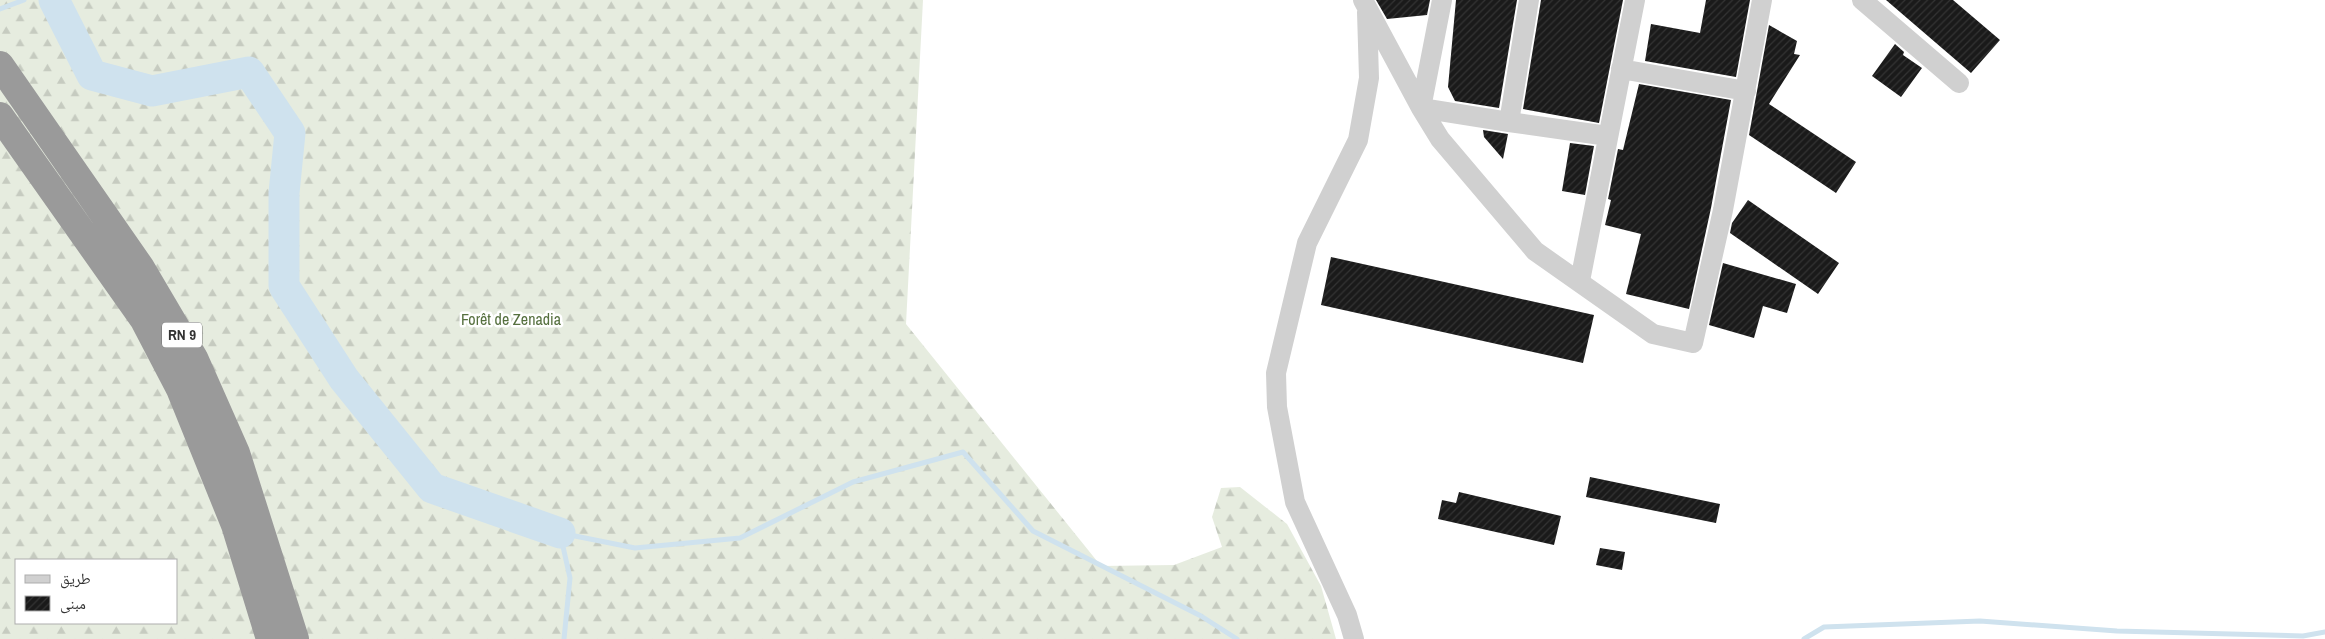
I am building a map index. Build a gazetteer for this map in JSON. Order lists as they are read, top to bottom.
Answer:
{
  "streets": {
    "highway": ["RN 9"]
  },
  "parks": ["Forêt de Zenadia"],
  "legend": ["طريق", "مبنى"]
}
